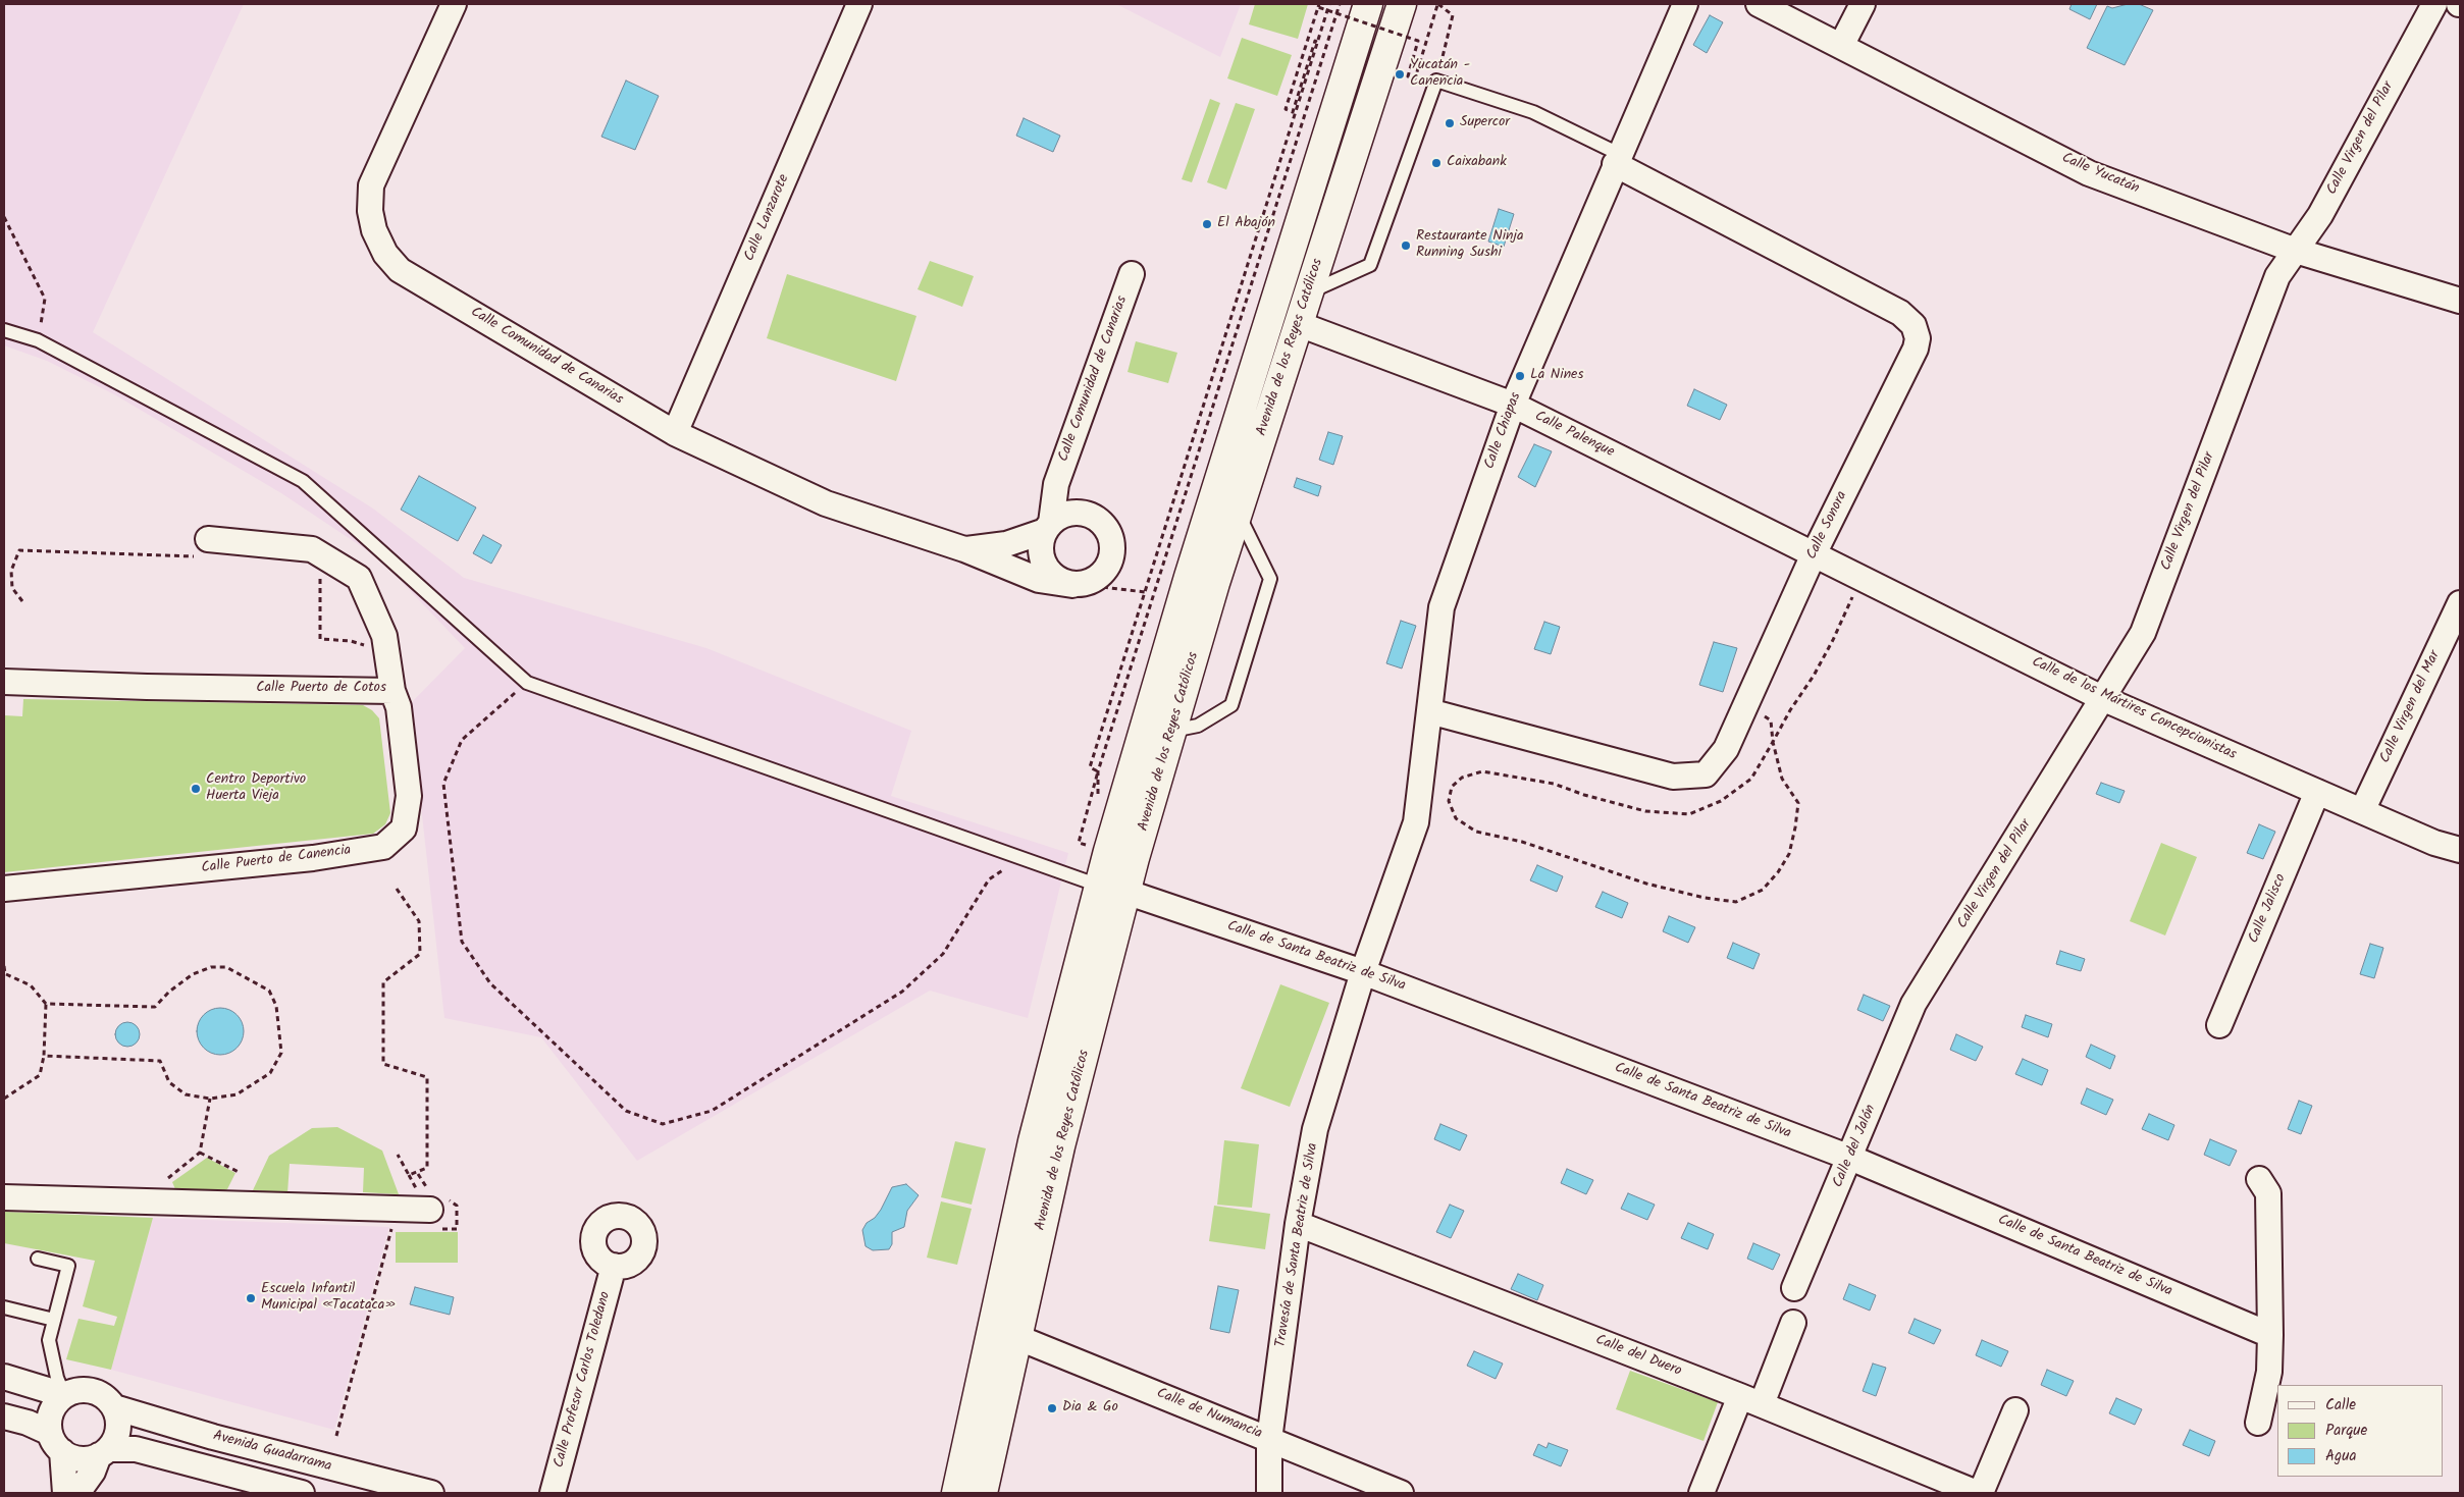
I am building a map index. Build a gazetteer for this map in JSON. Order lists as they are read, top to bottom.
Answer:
{
  "streets": {
    "street": [
      "Calle Virgen del Pilar",
      "Calle Yucatán",
      "Calle Lanzarote",
      "Avenida de los Reyes Católicos",
      "Calle Comunidad de Canarias",
      "Calle Chiapas",
      "Calle Palenque",
      "Calle Sonora",
      "Calle Puerto de Cotos",
      "Calle Virgen del Mar",
      "Calle de los Mártires Concepcionistas",
      "Calle Puerto de Canencia",
      "Calle Jalisco",
      "Calle de Santa Beatriz de Silva",
      "Calle del Jalón",
      "Travesía de Santa Beatriz de Silva",
      "Calle del Duero",
      "Calle Profesor Carlos Toledano",
      "Calle de Numancia",
      "Avenida Guadarrama"
    ]
  },
  "crossings": [
    ["Calle Virgen del Pilar", "Calle Yucatán"],
    ["Calle Virgen del Pilar", "Calle de los Mártires Concepcionistas"],
    ["Calle Virgen del Pilar", "Calle del Jalón"],
    ["Calle Lanzarote", "Calle Comunidad de Canarias"],
    ["Avenida de los Reyes Católicos", "Calle Palenque"],
    ["Avenida de los Reyes Católicos", "Calle de Santa Beatriz de Silva"],
    ["Avenida de los Reyes Católicos", "Calle de Numancia"],
    ["Calle Chiapas", "Calle Palenque"],
    ["Calle Chiapas", "Calle Sonora"],
    ["Calle Chiapas", "Travesía de Santa Beatriz de Silva"],
    ["Calle Palenque", "Calle Sonora"],
    ["Calle Palenque", "Calle de los Mártires Concepcionistas"],
    ["Calle Sonora", "Calle de los Mártires Concepcionistas"],
    ["Calle Puerto de Cotos", "Calle Puerto de Canencia"],
    ["Calle Virgen del Mar", "Calle de los Mártires Concepcionistas"],
    ["Calle de los Mártires Concepcionistas", "Calle Jalisco"],
    ["Calle de Santa Beatriz de Silva", "Calle del Jalón"],
    ["Calle de Santa Beatriz de Silva", "Travesía de Santa Beatriz de Silva"],
    ["Travesía de Santa Beatriz de Silva", "Calle del Duero"],
    ["Travesía de Santa Beatriz de Silva", "Calle de Numancia"]
  ],
  "places": [
    "Yucatán - Canencia",
    "Supercor",
    "Caixabank",
    "El Abajón",
    "Restaurante Ninja Running Sushi",
    "La Nines",
    "Centro Deportivo Huerta Vieja",
    "Escuela Infantil Municipal «Tacataca»",
    "Dia & Go"
  ],
  "legend": ["Calle", "Parque", "Agua"]
}
